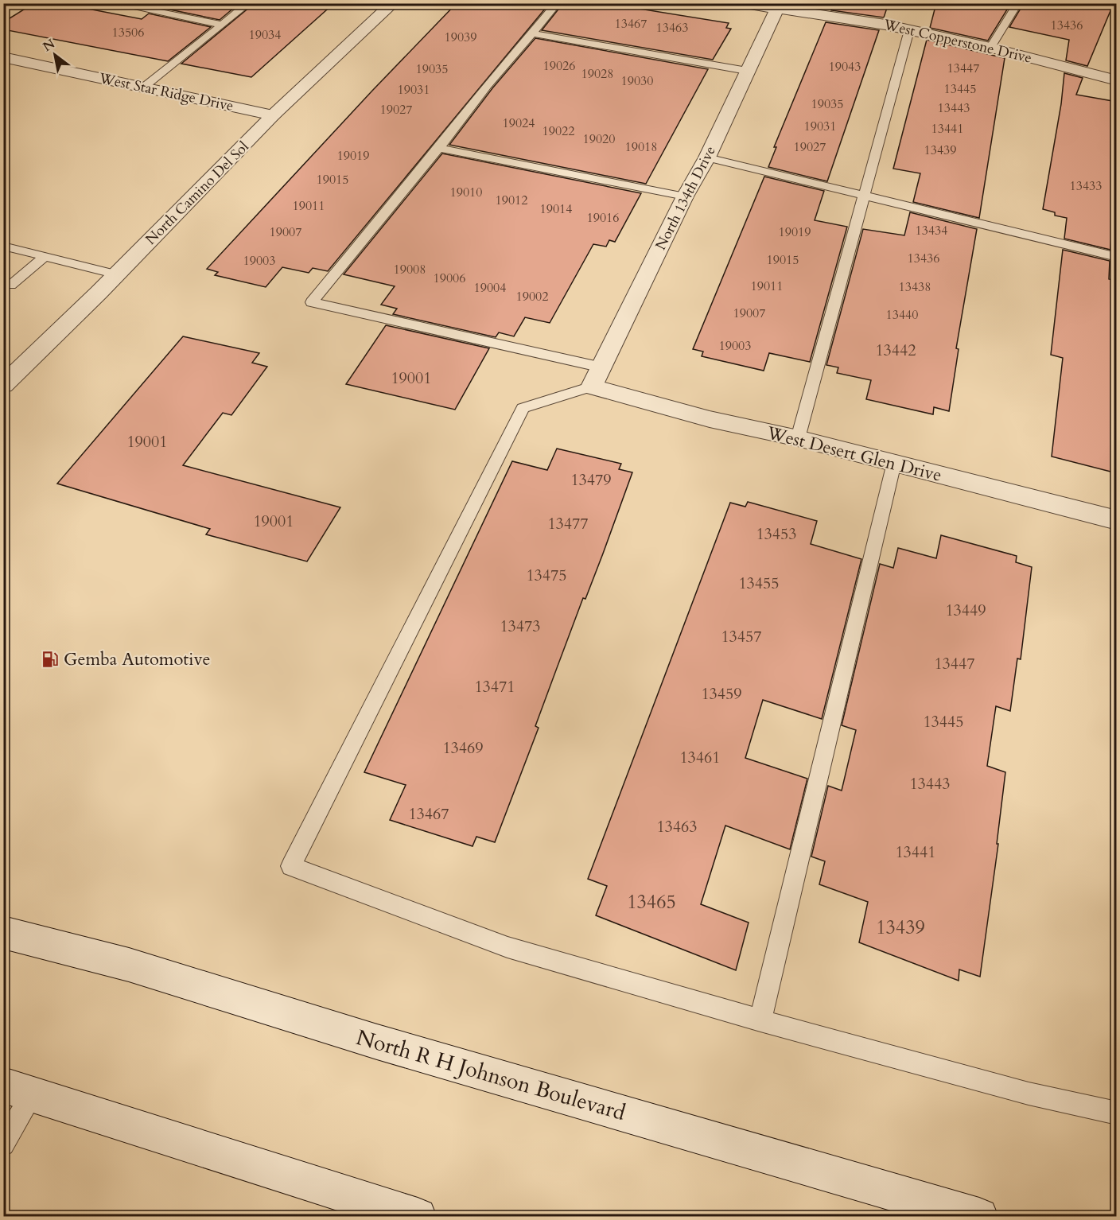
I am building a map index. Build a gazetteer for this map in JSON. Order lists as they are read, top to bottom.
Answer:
{
  "streets": {
    "street": [
      "West Copperstone Drive",
      "West Star Ridge Drive",
      "North Camino Del Sol",
      "North 134th Drive",
      "West Desert Glen Drive",
      "North R H Johnson Boulevard"
    ]
  },
  "crossings": [
    ["West Copperstone Drive", "North 134th Drive"],
    ["West Star Ridge Drive", "North Camino Del Sol"],
    ["North 134th Drive", "West Desert Glen Drive"]
  ],
  "places": {
    "fuel station": ["Gemba Automotive"]
  },
  "house_numbers": [
    "13467",
    "13436",
    "13463",
    "13506",
    "19034",
    "19039",
    "19026",
    "19043",
    "13447",
    "19035",
    "19028",
    "19030",
    "13445",
    "19031",
    "19035",
    "13443",
    "19027",
    "19024",
    "19031",
    "13441",
    "19022",
    "19020",
    "19018",
    "19027",
    "13439",
    "19019",
    "19015",
    "13433",
    "19010",
    "19012",
    "19011",
    "19014",
    "19016",
    "13434",
    "19007",
    "19019",
    "13436",
    "19015",
    "19003",
    "19008",
    "19006",
    "19011",
    "13438",
    "19004",
    "19002",
    "19007",
    "13440",
    "19003",
    "13442",
    "19001",
    "19001",
    "13479",
    "19001",
    "13477",
    "13453",
    "13475",
    "13455",
    "13449",
    "13473",
    "13457",
    "13447",
    "13471",
    "13459",
    "13445",
    "13469",
    "13461",
    "13443",
    "13467",
    "13463",
    "13441",
    "13465",
    "13439"
  ],
  "north": "top left"
}
